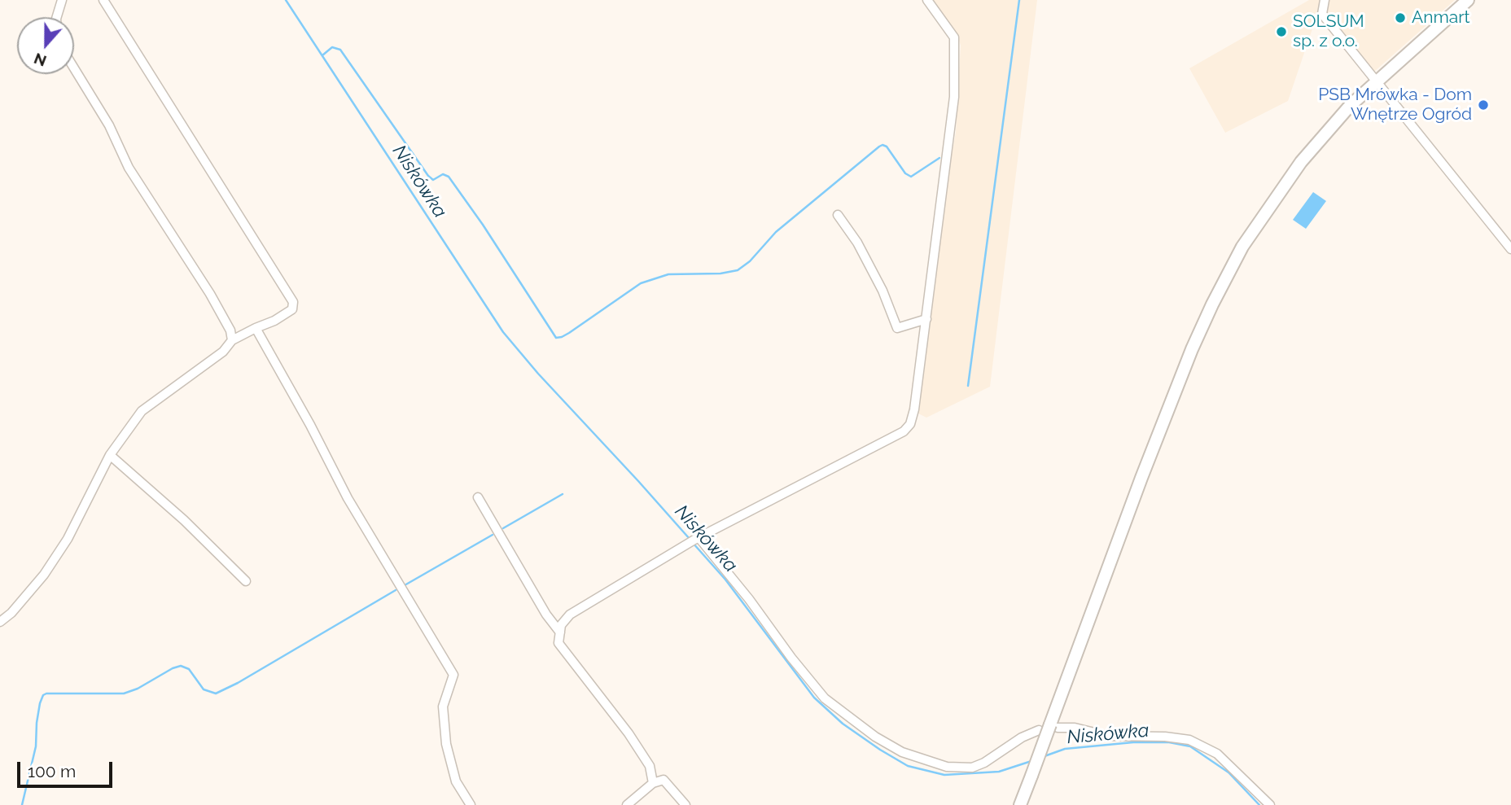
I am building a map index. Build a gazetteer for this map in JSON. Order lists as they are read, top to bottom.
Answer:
{
  "water": ["Niskówka"],
  "places": ["Anmart", "SOLSUM sp. z o.o.", "PSB Mrówka - Dom Wnętrze Ogród"],
  "scale_bar": "100 m",
  "north": "bottom"
}
